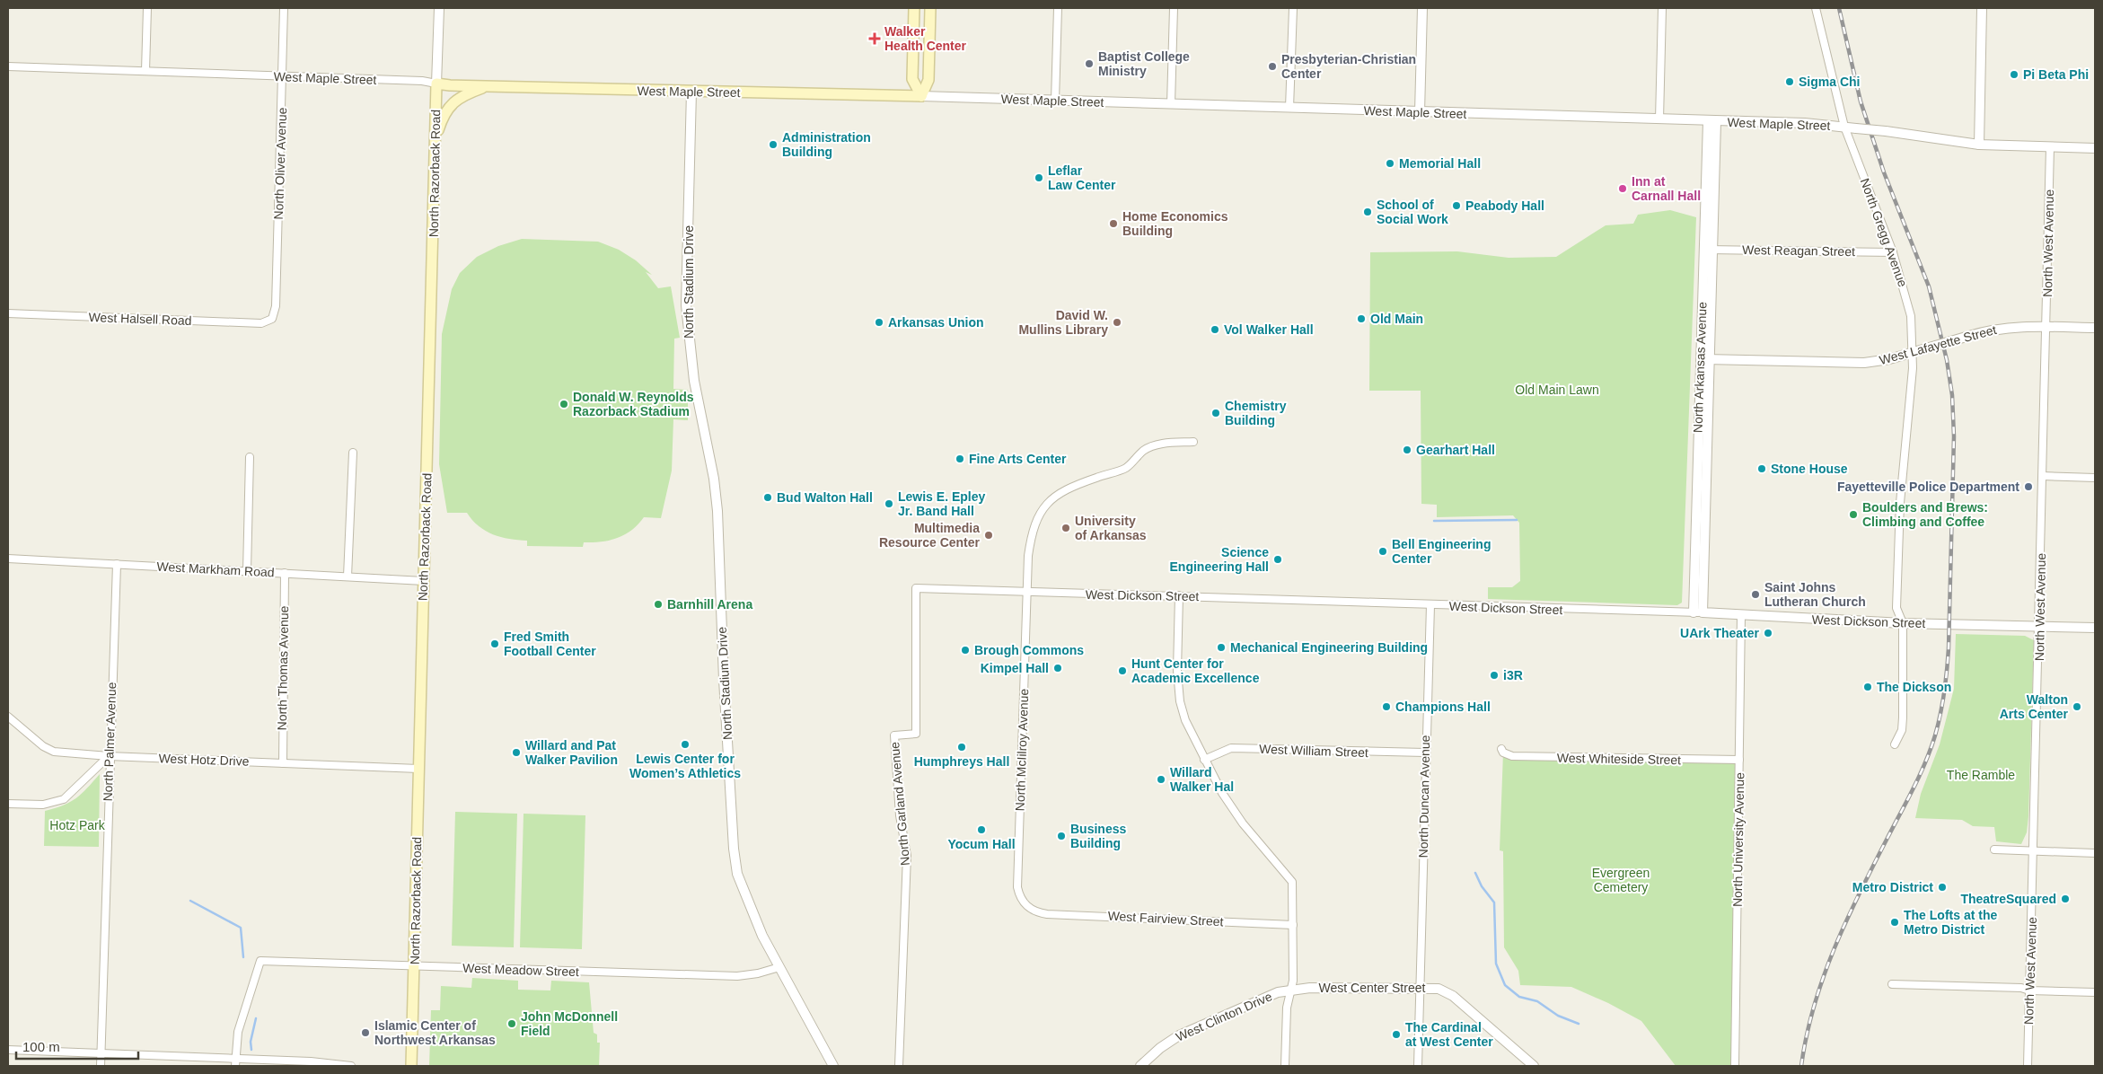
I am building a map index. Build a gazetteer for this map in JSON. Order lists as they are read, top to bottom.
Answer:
{
  "streets": {
    "main road": ["West Maple Street", "North Razorback Road"],
    "street": [
      "North Oliver Avenue",
      "North Gregg Avenue",
      "North West Avenue",
      "West Reagan Street",
      "North Stadium Drive",
      "West Halsell Road",
      "West Lafayette Street",
      "North Arkansas Avenue",
      "West Markham Road",
      "West Dickson Street",
      "North Thomas Avenue",
      "North Palmer Avenue",
      "North McIilroy Avenue",
      "West William Street",
      "West Whiteside Street",
      "West Hotz Drive",
      "North Duncan Avenue",
      "North Garland Avenue",
      "North University Avenue",
      "West Fairview Street",
      "West Meadow Street",
      "West Center Street",
      "West Clinton Drive"
    ]
  },
  "crossings": [
    ["West Maple Street", "North Oliver Avenue"],
    ["West Maple Street", "North Razorback Road"],
    ["West Maple Street", "North Gregg Avenue"],
    ["West Maple Street", "North West Avenue"],
    ["West Maple Street", "North Stadium Drive"],
    ["West Maple Street", "North Arkansas Avenue"],
    ["North Oliver Avenue", "West Halsell Road"],
    ["North Razorback Road", "West Markham Road"],
    ["North Razorback Road", "West Hotz Drive"],
    ["North Razorback Road", "West Meadow Street"],
    ["North Gregg Avenue", "West Reagan Street"],
    ["North Gregg Avenue", "West Lafayette Street"],
    ["North Gregg Avenue", "West Dickson Street"],
    ["North West Avenue", "West Lafayette Street"],
    ["North West Avenue", "West Dickson Street"],
    ["West Reagan Street", "North Arkansas Avenue"],
    ["North Stadium Drive", "West Meadow Street"],
    ["West Lafayette Street", "North Arkansas Avenue"],
    ["North Arkansas Avenue", "West Dickson Street"],
    ["West Markham Road", "North Thomas Avenue"],
    ["West Markham Road", "North Palmer Avenue"],
    ["West Dickson Street", "North McIilroy Avenue"],
    ["West Dickson Street", "North Duncan Avenue"],
    ["West Dickson Street", "North Garland Avenue"],
    ["West Dickson Street", "North University Avenue"],
    ["North Thomas Avenue", "West Hotz Drive"],
    ["North Palmer Avenue", "West Hotz Drive"],
    ["North McIilroy Avenue", "West Fairview Street"],
    ["West William Street", "North Duncan Avenue"],
    ["West Whiteside Street", "North University Avenue"],
    ["North Duncan Avenue", "West Center Street"],
    ["West Center Street", "West Clinton Drive"]
  ],
  "parks": [
    "Old Main Lawn",
    "The Ramble",
    "Hotz Park",
    "Evergreen Cemetery"
  ],
  "places": {
    "health": ["Walker Health Center"],
    "other": [
      "Baptist College Ministry",
      "Presbyterian-Christian Center",
      "Pi Beta Phi",
      "Sigma Chi",
      "Administration Building",
      "Memorial Hall",
      "Leflar Law Center",
      "Inn at Carnall Hall",
      "Peabody Hall",
      "School of Social Work",
      "Home Economics Building",
      "Old Main",
      "Arkansas Union",
      "David W. Mullins Library",
      "Vol Walker Hall",
      "Donald W. Reynolds Razorback Stadium",
      "Chemistry Building",
      "Gearhart Hall",
      "Fine Arts Center",
      "Stone House",
      "Fayetteville Police Department",
      "Bud Walton Hall",
      "Lewis E. Epley Jr. Band Hall",
      "Boulders and Brews: Climbing and Coffee",
      "University of Arkansas",
      "Multimedia Resource Center",
      "Bell Engineering Center",
      "Science Engineering Hall",
      "Saint Johns Lutheran Church",
      "Barnhill Arena",
      "UArk Theater",
      "Fred Smith Football Center",
      "Mechanical Engineering Building",
      "Brough Commons",
      "Kimpel Hall",
      "Hunt Center for Academic Excellence",
      "i3R",
      "The Dickson",
      "Champions Hall",
      "Walton Arts Center",
      "Lewis Center for Women’s Athletics",
      "Humphreys Hall",
      "Willard and Pat Walker Pavilion",
      "Willard Walker Hal",
      "Yocum Hall",
      "Business Building",
      "Metro District",
      "TheatreSquared",
      "The Lofts at the Metro District",
      "John McDonnell Field",
      "Islamic Center of Northwest Arkansas",
      "The Cardinal at West Center"
    ]
  },
  "scale_bar": "100 m"
}
